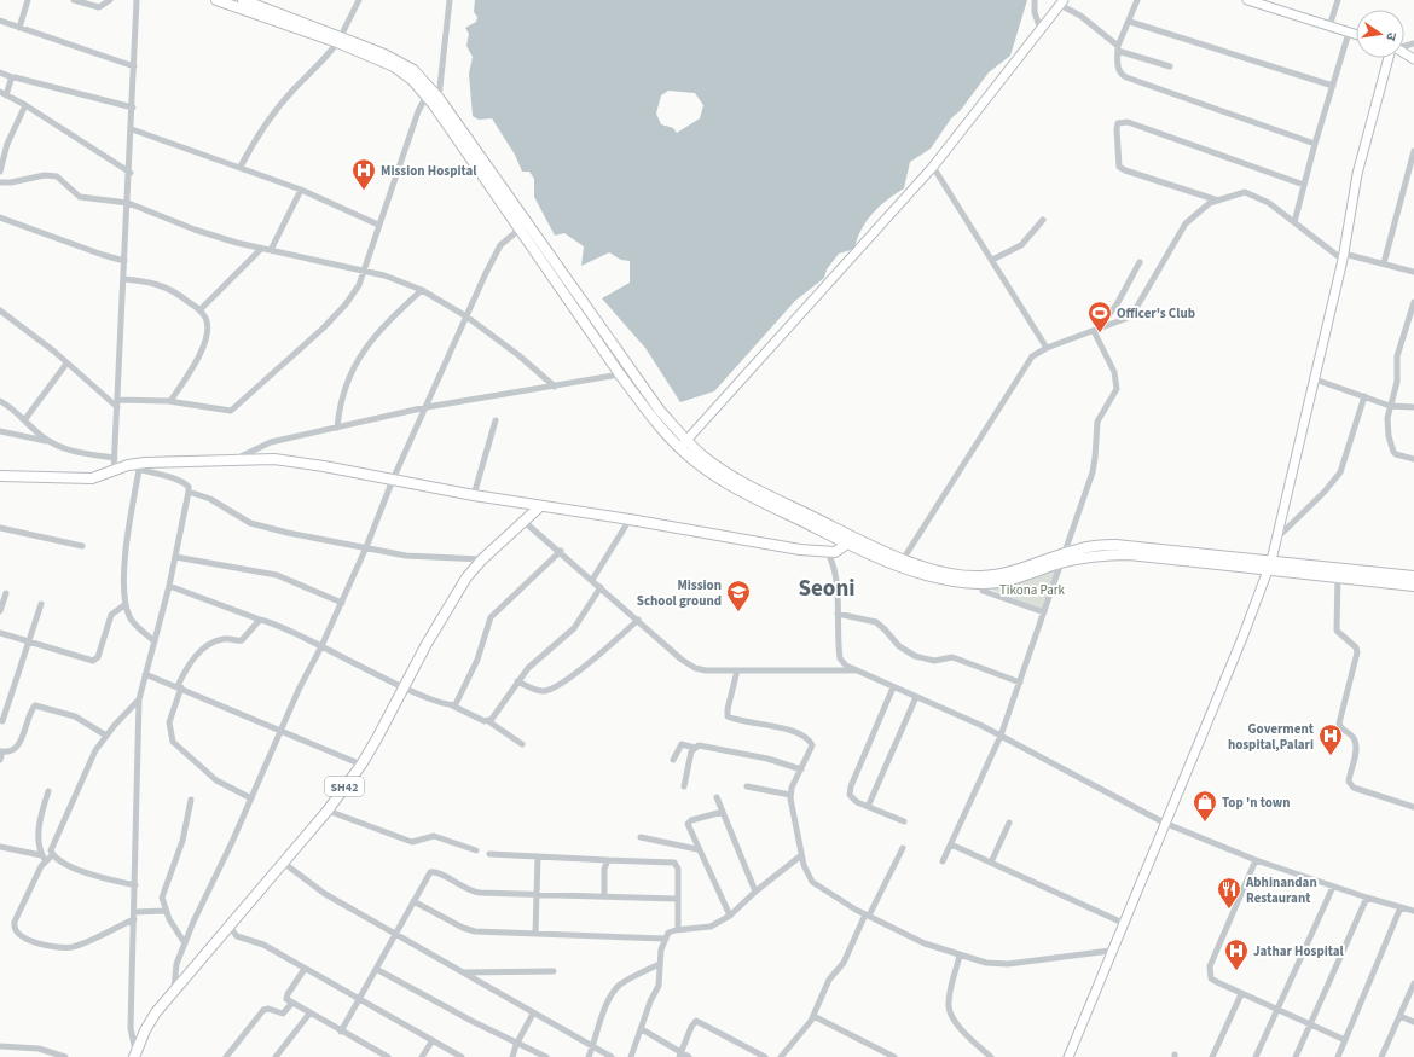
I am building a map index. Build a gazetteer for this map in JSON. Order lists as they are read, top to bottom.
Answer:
{
  "streets": {
    "main road": ["SH42"]
  },
  "districts": ["Seoni"],
  "parks": ["Tikona Park"],
  "places": {
    "hospital": ["Mission Hospital", "Goverment hospital,Palari", "Jathar Hospital"],
    "sports": ["Officer's Club"],
    "school or university": ["Mission School ground"],
    "shop": ["Top 'n town"],
    "restaurant": ["Abhinandan Restaurant"]
  },
  "north": "right"
}
